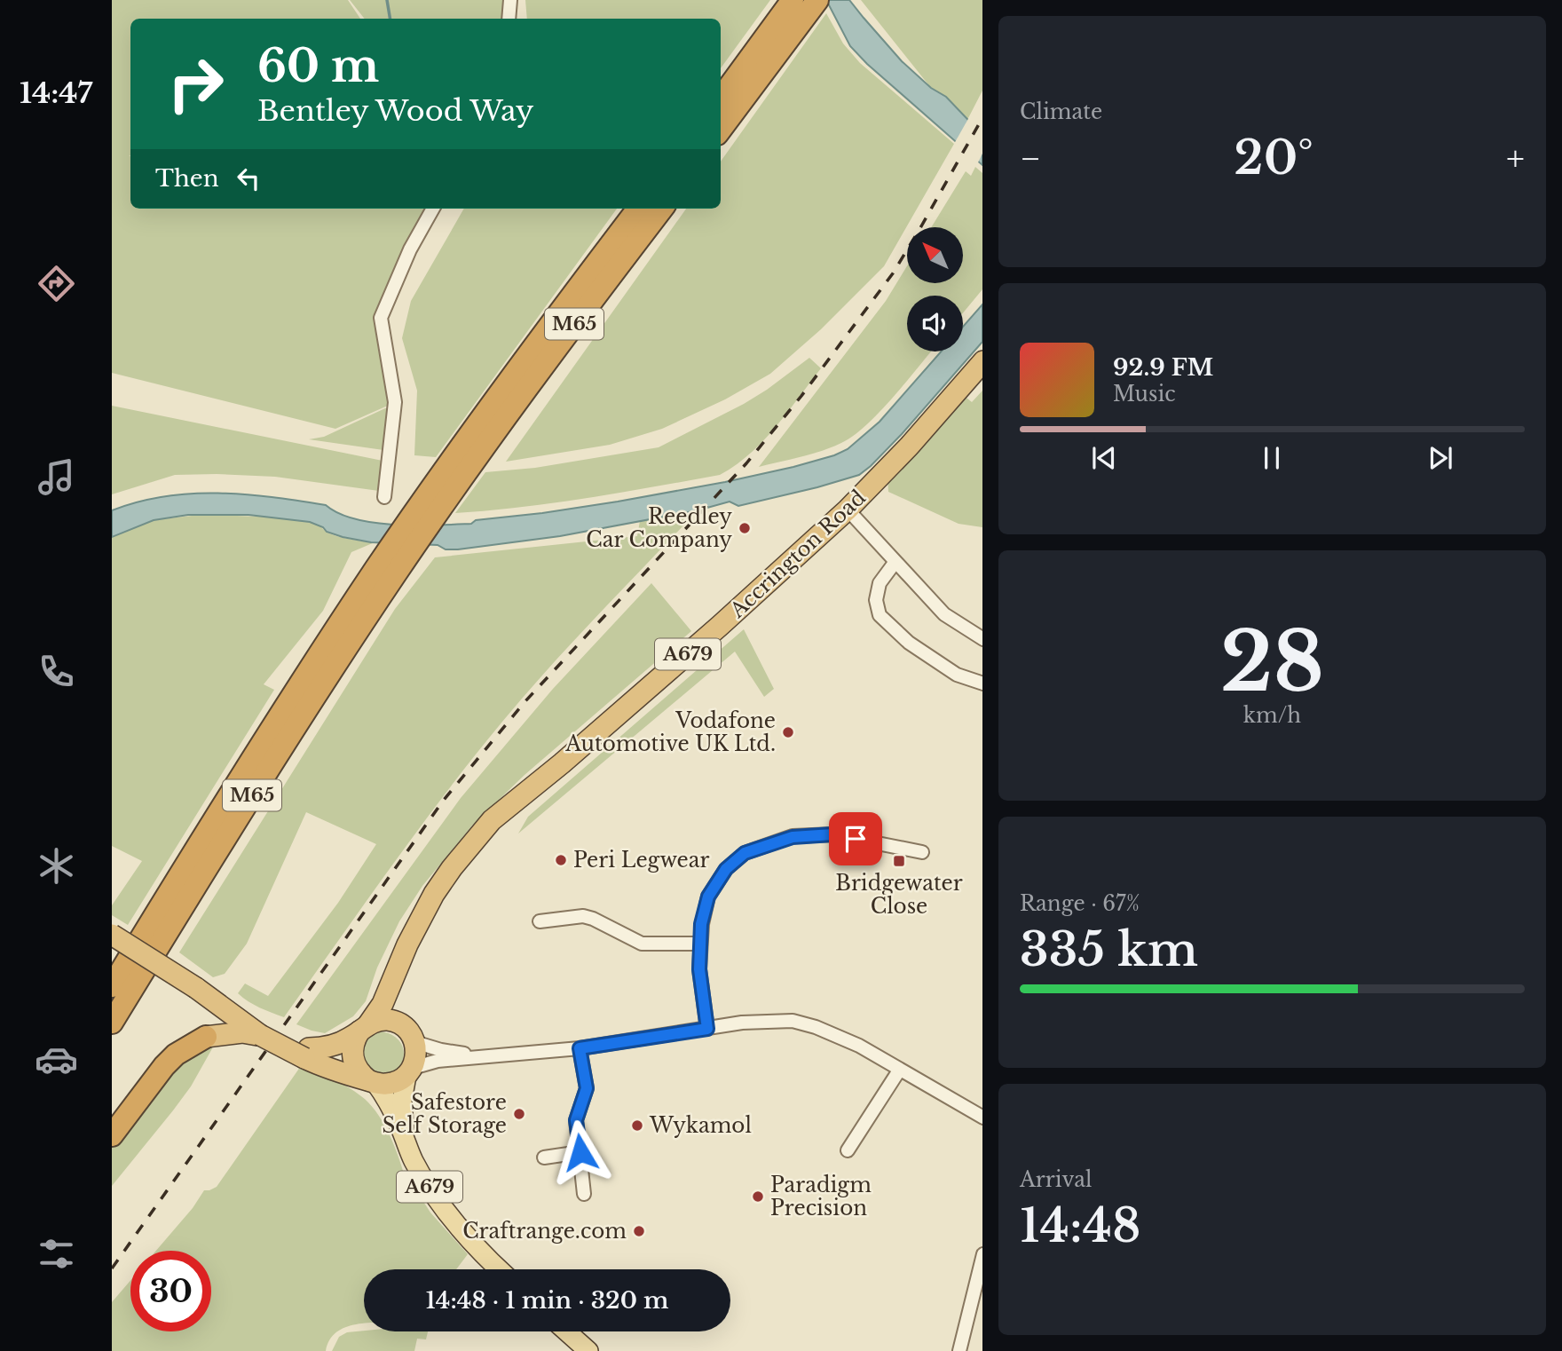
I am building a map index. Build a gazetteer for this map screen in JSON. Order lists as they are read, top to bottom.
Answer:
{
  "streets": {
    "highway": ["M65", "Accrington Road", "A679"]
  },
  "crossings": [
    ["Accrington Road", "A679"]
  ],
  "places": {
    "other": [
      "Reedley Car Company",
      "Vodafone Automotive UK Ltd.",
      "Peri Legwear",
      "Safestore Self Storage",
      "Wykamol",
      "Paradigm Precision",
      "Craftrange.com"
    ],
    "transit": ["Bridgewater Close"]
  },
  "north": "top left",
  "page": {
    "tabs": "14:47",
    "tile": [
      "Climate",
      ["28", "km/h"],
      ["Range · 67%", "335 km"],
      ["Arrival", "14:48"]
    ],
    "turn": ["60 m", "Bentley Wood Way"],
    "heat": ["−", "20°", "+"],
    "then": "Then",
    "song": ["92.9 FM", "Music"],
    "limit": "30",
    "trip": "14:48 · 1 min · 320 m"
  }
}
